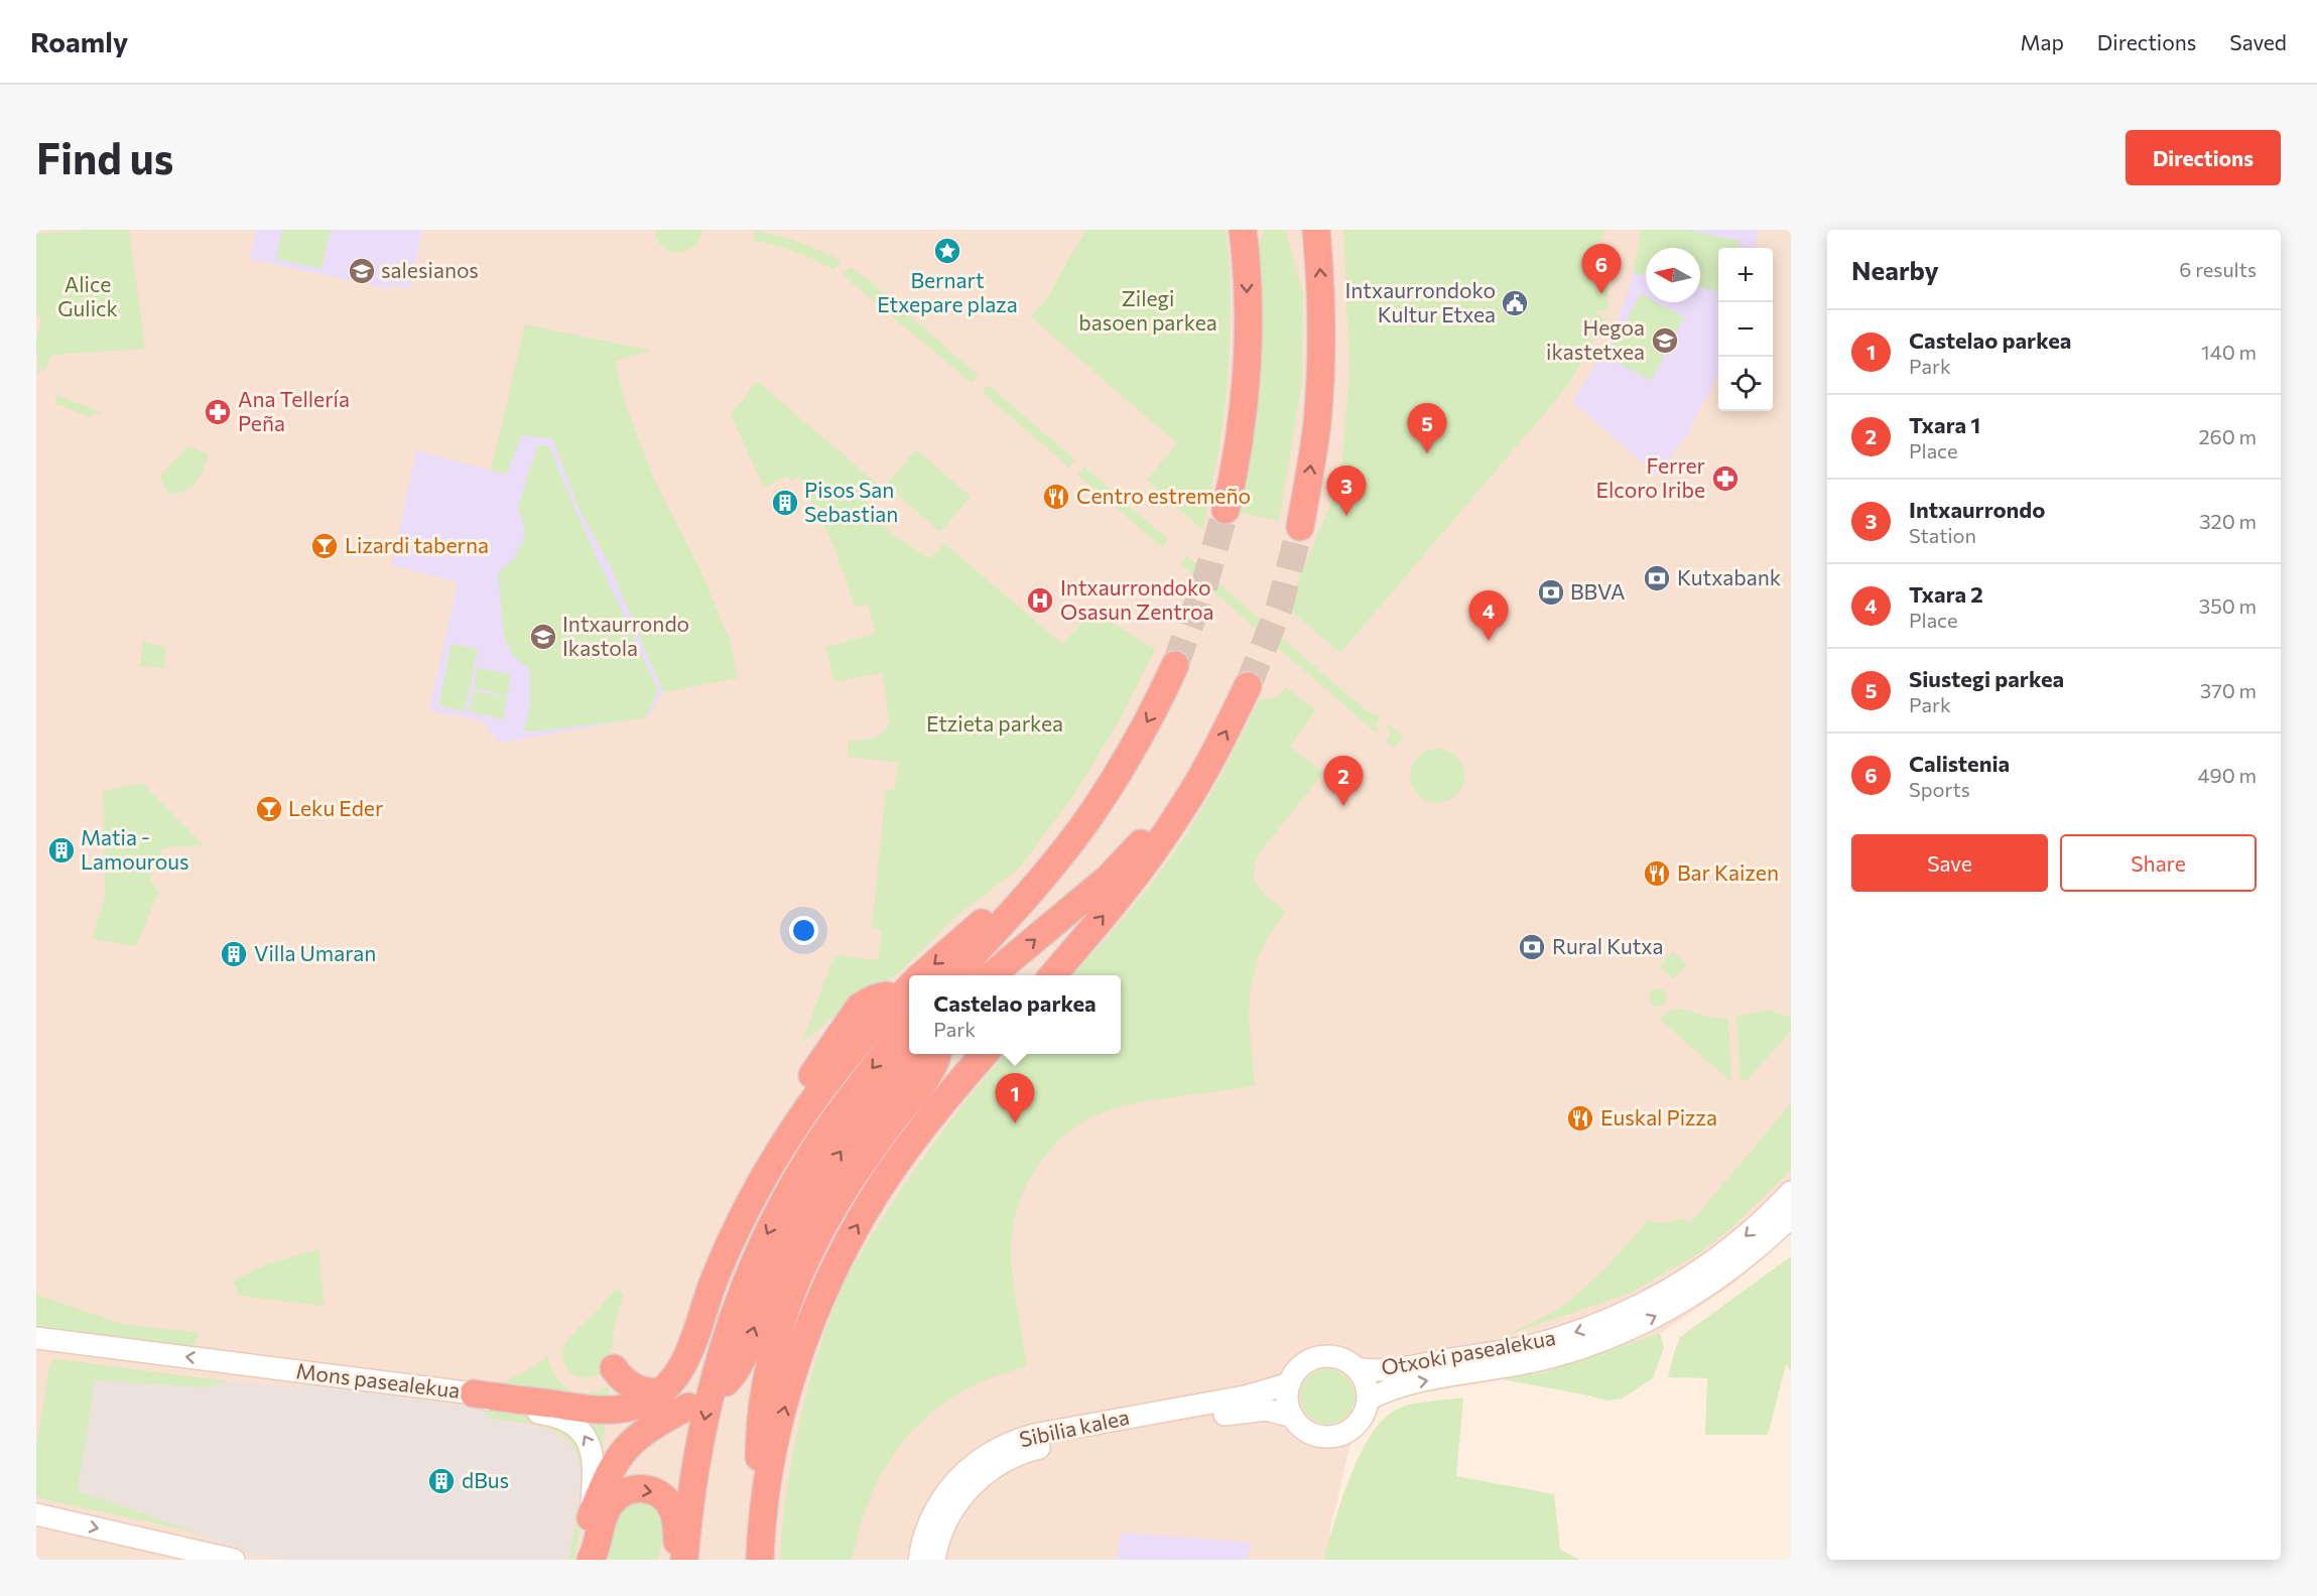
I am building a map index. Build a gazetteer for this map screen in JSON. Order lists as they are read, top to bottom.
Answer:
{
  "streets": {
    "main road": ["Otxoki pasealekua", "Mons pasealekua", "Sibilia kalea"]
  },
  "crossings": [
    ["Otxoki pasealekua", "Sibilia kalea"]
  ],
  "one_way": ["Mons pasealekua"],
  "parks": ["Alice Gulick", "Zilegi basoen parkea", "Etzieta parkea"],
  "places": {
    "place": ["Bernart Etxepare plaza"],
    "school or university": ["salesianos", "Hegoa ikastetxea", "Intxaurrondo Ikastola"],
    "public building": ["Intxaurrondoko Kultur Etxea"],
    "pharmacy": ["Ana Tellería Peña", "Ferrer Elcoro Iribe"],
    "restaurant": ["Centro estremeño", "Bar Kaizen", "Euskal Pizza"],
    "building": [
      "Pisos San Sebastian",
      "Matia - Lamourous",
      "Villa Umaran",
      "dBus"
    ],
    "bar": ["Lizardi taberna", "Leku Eder"],
    "bank": ["Kutxabank", "BBVA", "Rural Kutxa"],
    "hospital": ["Intxaurrondoko Osasun Zentroa"]
  },
  "north": "left",
  "page": {
    "header": "Roamly",
    "nav": ["Map", "Directions", "Saved"],
    "buttons": [
      "Directions",
      ["Save", "Share"]
    ],
    "title": "Find us",
    "heading": ["Nearby", "6 results"],
    "pins": [
      "6",
      "5",
      "3",
      "4",
      "2",
      "1"
    ],
    "map_buttons": ["+", "−"],
    "list": [
      {
        "mark": "1",
        "name": "Castelao parkea",
        "note": "Park",
        "value": "140 m"
      },
      {
        "mark": "2",
        "name": "Txara 1",
        "note": "Place",
        "value": "260 m"
      },
      {
        "mark": "3",
        "name": "Intxaurrondo",
        "note": "Station",
        "value": "320 m"
      },
      {
        "mark": "4",
        "name": "Txara 2",
        "note": "Place",
        "value": "350 m"
      },
      {
        "mark": "5",
        "name": "Siustegi parkea",
        "note": "Park",
        "value": "370 m"
      },
      {
        "mark": "6",
        "name": "Calistenia",
        "note": "Sports",
        "value": "490 m"
      }
    ],
    "popup": ["Castelao parkea", "Park"]
  }
}
